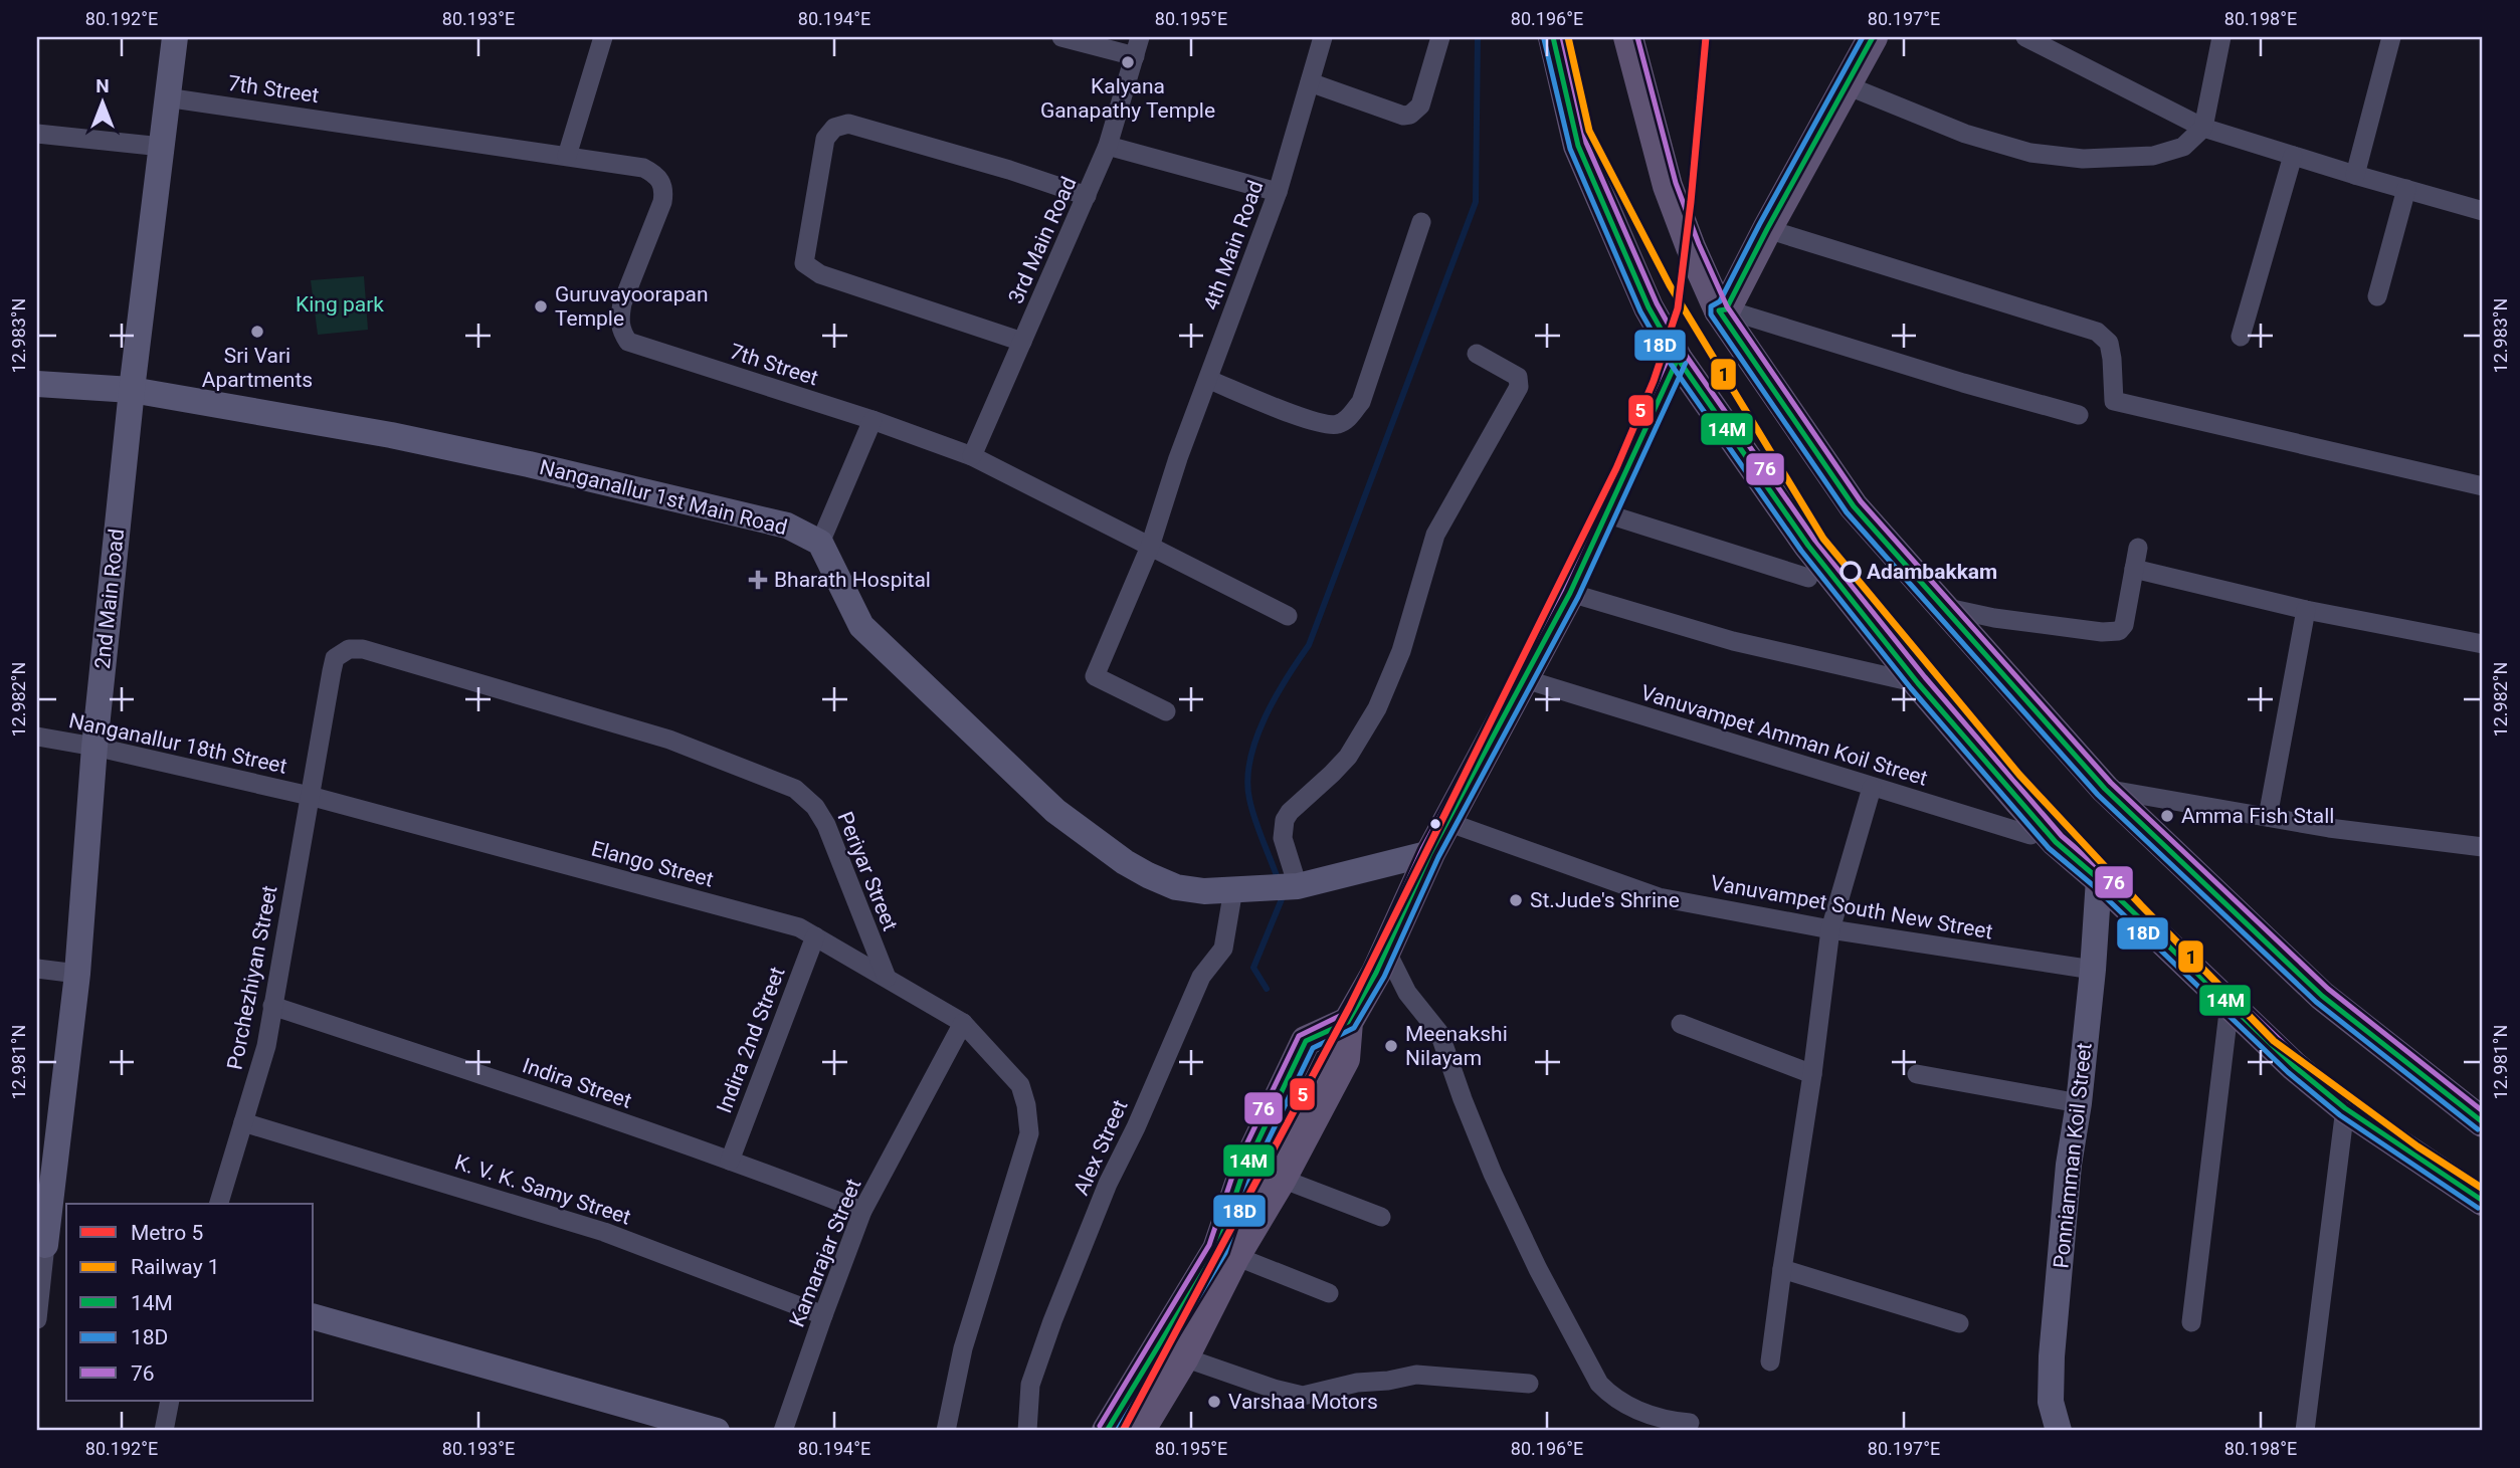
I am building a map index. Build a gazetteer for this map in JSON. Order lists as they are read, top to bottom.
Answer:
{
  "streets": {
    "street": [
      "7th Street",
      "3rd Main Road",
      "4th Main Road",
      "Nanganallur 1st Main Road",
      "2nd Main Road",
      "Vanuvampet Amman Koil Street",
      "Nanganallur 18th Street",
      "Elango Street",
      "Periyar Street",
      "Vanuvampet South New Street",
      "Porchezhiyan Street",
      "Indira 2nd Street",
      "Indira Street",
      "Alex Street",
      "Ponniamman Koil Street",
      "K. V. K. Samy Street",
      "Kamarajar Street"
    ]
  },
  "crossings": [
    ["7th Street", "3rd Main Road"],
    ["7th Street", "4th Main Road"],
    ["7th Street", "2nd Main Road"],
    ["Nanganallur 1st Main Road", "2nd Main Road"],
    ["2nd Main Road", "Nanganallur 18th Street"],
    ["Nanganallur 18th Street", "Elango Street"],
    ["Nanganallur 18th Street", "Porchezhiyan Street"],
    ["Elango Street", "Periyar Street"],
    ["Elango Street", "Porchezhiyan Street"],
    ["Elango Street", "Indira 2nd Street"],
    ["Elango Street", "Kamarajar Street"],
    ["Periyar Street", "Porchezhiyan Street"],
    ["Vanuvampet South New Street", "Ponniamman Koil Street"],
    ["Porchezhiyan Street", "Indira Street"],
    ["Porchezhiyan Street", "K. V. K. Samy Street"],
    ["Indira 2nd Street", "Indira Street"],
    ["Indira Street", "Kamarajar Street"],
    ["K. V. K. Samy Street", "Kamarajar Street"]
  ],
  "parks": ["King park"],
  "places": {
    "other": [
      "Kalyana Ganapathy Temple",
      "Guruvayoorapan Temple",
      "Sri Vari Apartments",
      "Adambakkam",
      "Amma Fish Stall",
      "St.Jude's Shrine",
      "Meenakshi Nilayam",
      "Varshaa Motors"
    ],
    "health": ["Bharath Hospital"]
  },
  "lines": [
    "metro line 5",
    "rail line 1",
    "transit line 14M",
    "transit line 18D",
    "transit line 76"
  ],
  "legend": [
    "Metro 5",
    "Railway 1",
    "14M",
    "18D",
    "76"
  ],
  "north": "top",
  "coordinates": [
    "80.192°E",
    "80.193°E",
    "80.194°E",
    "80.195°E",
    "80.196°E",
    "80.197°E",
    "80.198°E",
    "12.983°N",
    "12.982°N",
    "12.981°N"
  ]
}
